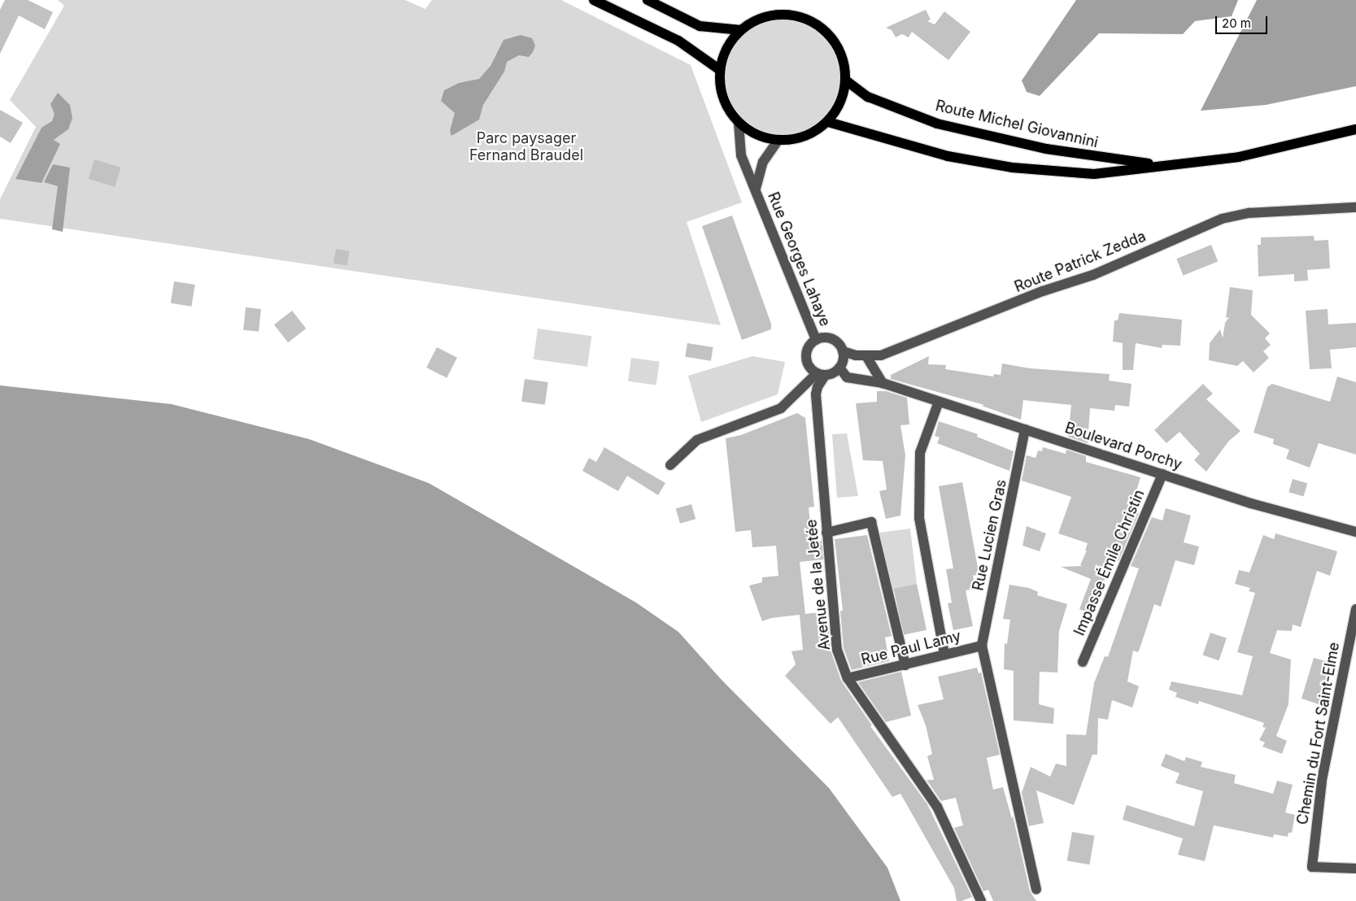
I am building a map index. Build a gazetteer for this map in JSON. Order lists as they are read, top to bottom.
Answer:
{
  "streets": {
    "main road": ["Route Michel Giovannini"],
    "street": [
      "Rue Georges Lahaye",
      "Route Patrick Zedda",
      "Boulevard Porchy",
      "Rue Lucien Gras",
      "Impasse Émile Christin",
      "Avenue de la Jetée",
      "Rue Paul Lamy",
      "Chemin du Fort Saint-Elme"
    ]
  },
  "crossings": [
    ["Route Michel Giovannini", "Rue Georges Lahaye"],
    ["Rue Georges Lahaye", "Route Patrick Zedda"],
    ["Rue Georges Lahaye", "Boulevard Porchy"],
    ["Rue Georges Lahaye", "Avenue de la Jetée"],
    ["Route Patrick Zedda", "Boulevard Porchy"],
    ["Route Patrick Zedda", "Avenue de la Jetée"],
    ["Boulevard Porchy", "Rue Lucien Gras"],
    ["Boulevard Porchy", "Impasse Émile Christin"],
    ["Boulevard Porchy", "Avenue de la Jetée"],
    ["Rue Lucien Gras", "Rue Paul Lamy"],
    ["Avenue de la Jetée", "Rue Paul Lamy"]
  ],
  "parks": ["Parc paysager Fernand Braudel"],
  "scale_bar": "20 m"
}
